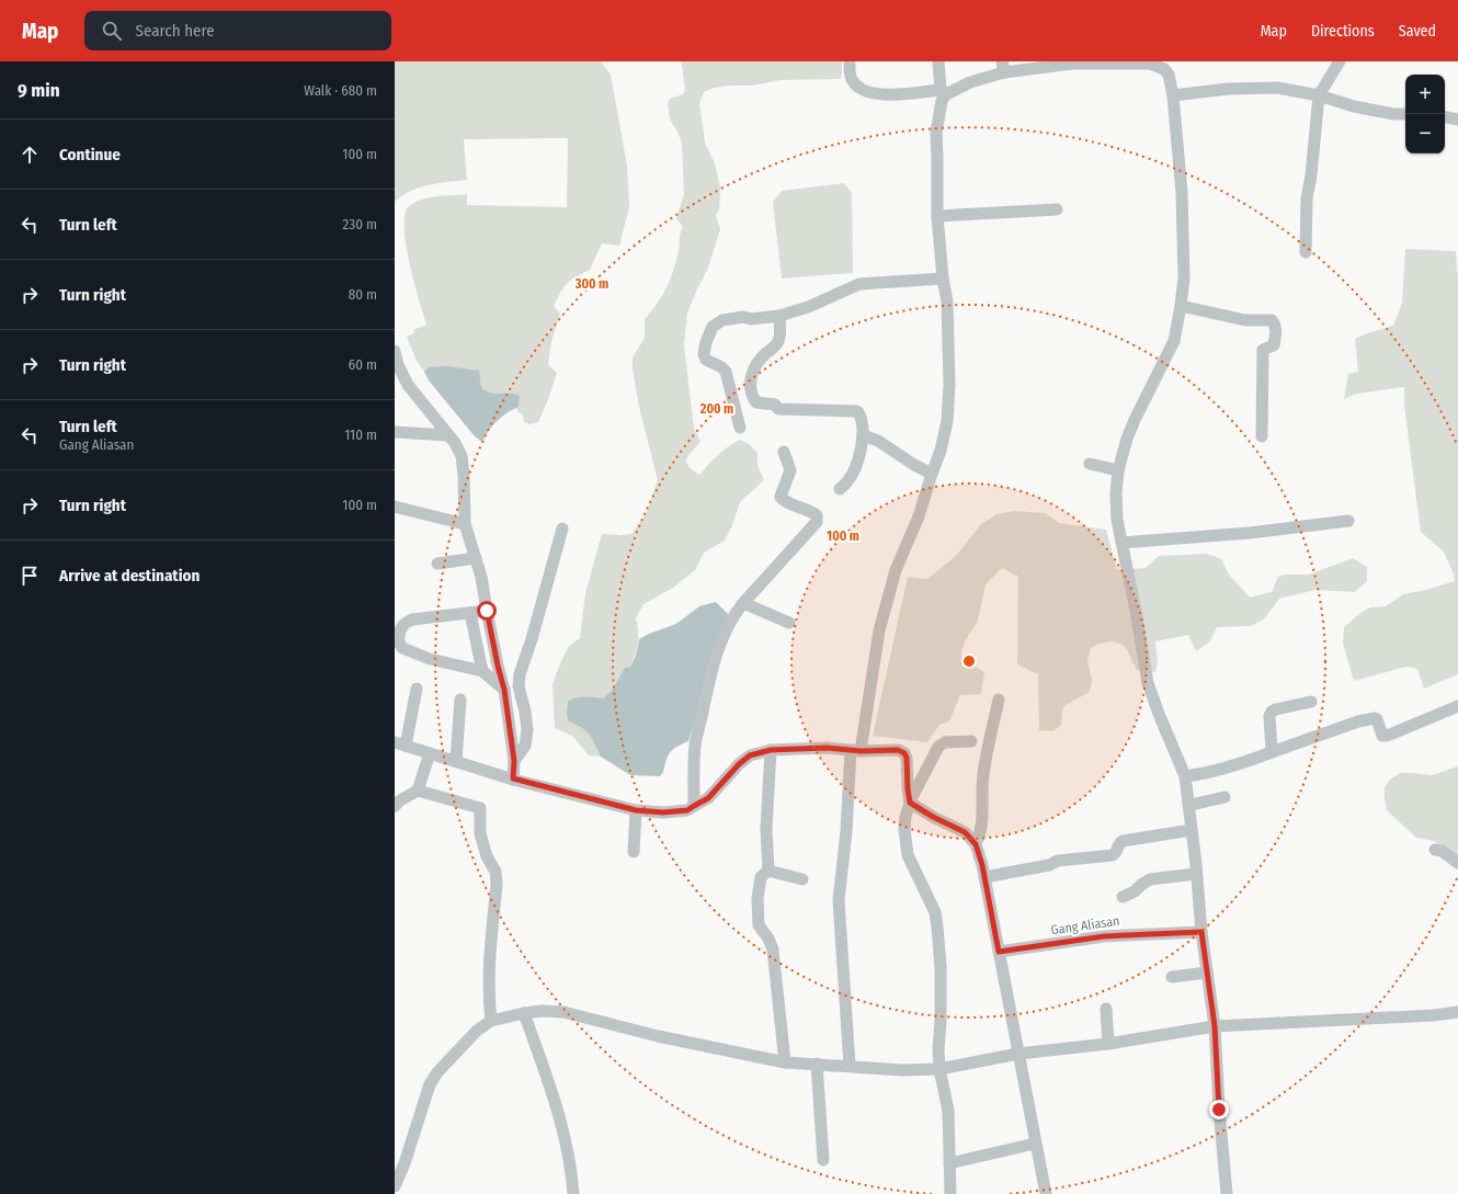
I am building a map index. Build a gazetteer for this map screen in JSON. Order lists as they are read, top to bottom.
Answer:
{
  "streets": {
    "street": ["Gang Aliasan"]
  },
  "page": {
    "header": "Map",
    "search": "Search here",
    "nav": ["Map", "Directions", "Saved"],
    "heading": ["9 min", "Walk · 680 m"],
    "map_buttons": ["+", "−"],
    "list": [
      ["Continue", "100 m"],
      ["Turn left", "230 m"],
      ["Turn right", "80 m"],
      ["Turn right", "60 m"],
      ["Turn left", "Gang Aliasan", "110 m"],
      ["Turn right", "100 m"],
      "Arrive at destination"
    ]
  },
  "rings": ["300 m", "200 m", "100 m"]
}
